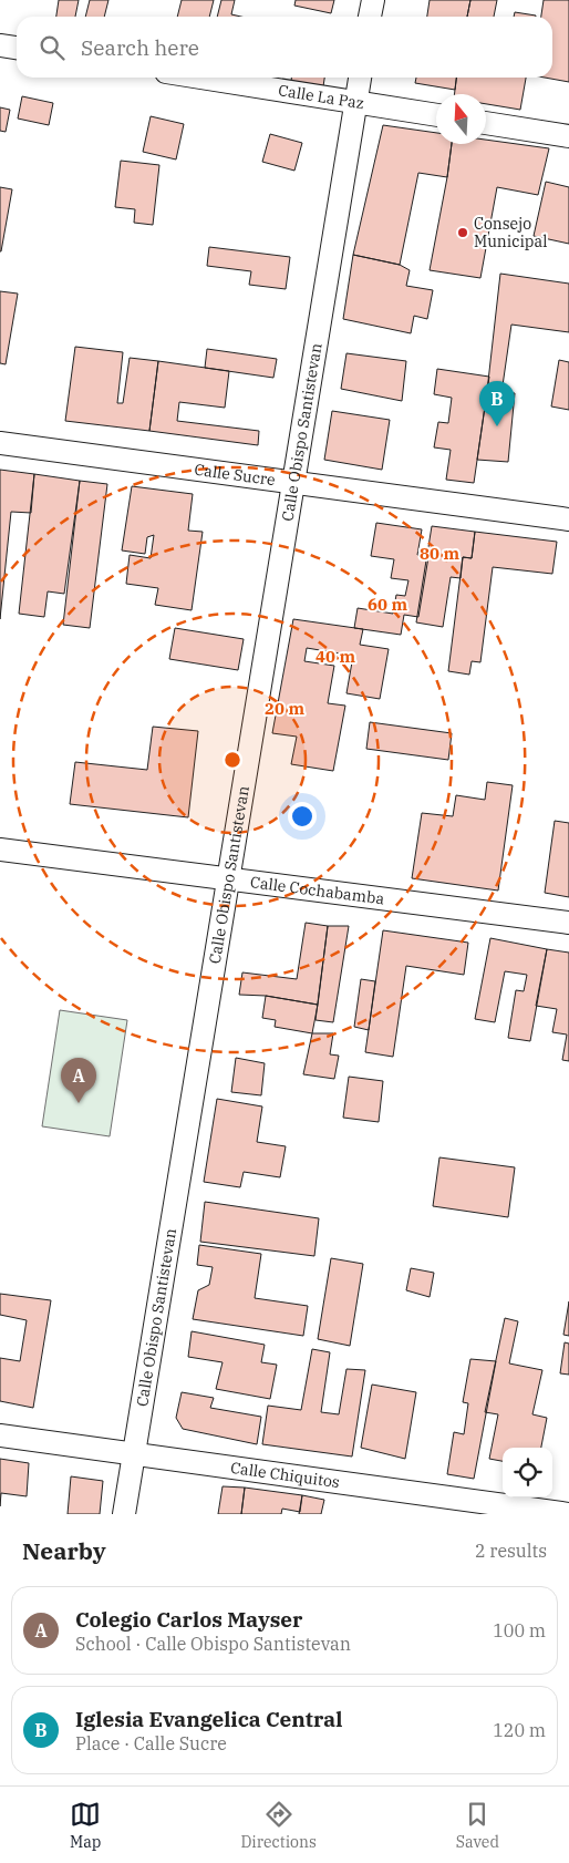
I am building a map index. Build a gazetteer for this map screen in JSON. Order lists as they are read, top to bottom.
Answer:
{
  "streets": {
    "street": [
      "Calle La Paz",
      "Calle Obispo Santistevan",
      "Calle Sucre",
      "Calle Cochabamba",
      "Calle Chiquitos"
    ]
  },
  "crossings": [
    ["Calle La Paz", "Calle Obispo Santistevan"],
    ["Calle Obispo Santistevan", "Calle Sucre"],
    ["Calle Obispo Santistevan", "Calle Cochabamba"],
    ["Calle Obispo Santistevan", "Calle Chiquitos"]
  ],
  "places": ["Consejo Municipal"],
  "north": "top",
  "page": {
    "search": "Search here",
    "pins": ["B", "A"],
    "heading": ["Nearby", "2 results"],
    "list": [
      {
        "mark": "A",
        "name": "Colegio Carlos Mayser",
        "note": "School · Calle Obispo Santistevan",
        "value": "100 m"
      },
      {
        "mark": "B",
        "name": "Iglesia Evangelica Central",
        "note": "Place · Calle Sucre",
        "value": "120 m"
      }
    ],
    "nav": ["Map", "Directions", "Saved"]
  },
  "rings": [
    "80 m",
    "60 m",
    "40 m",
    "20 m"
  ]
}
